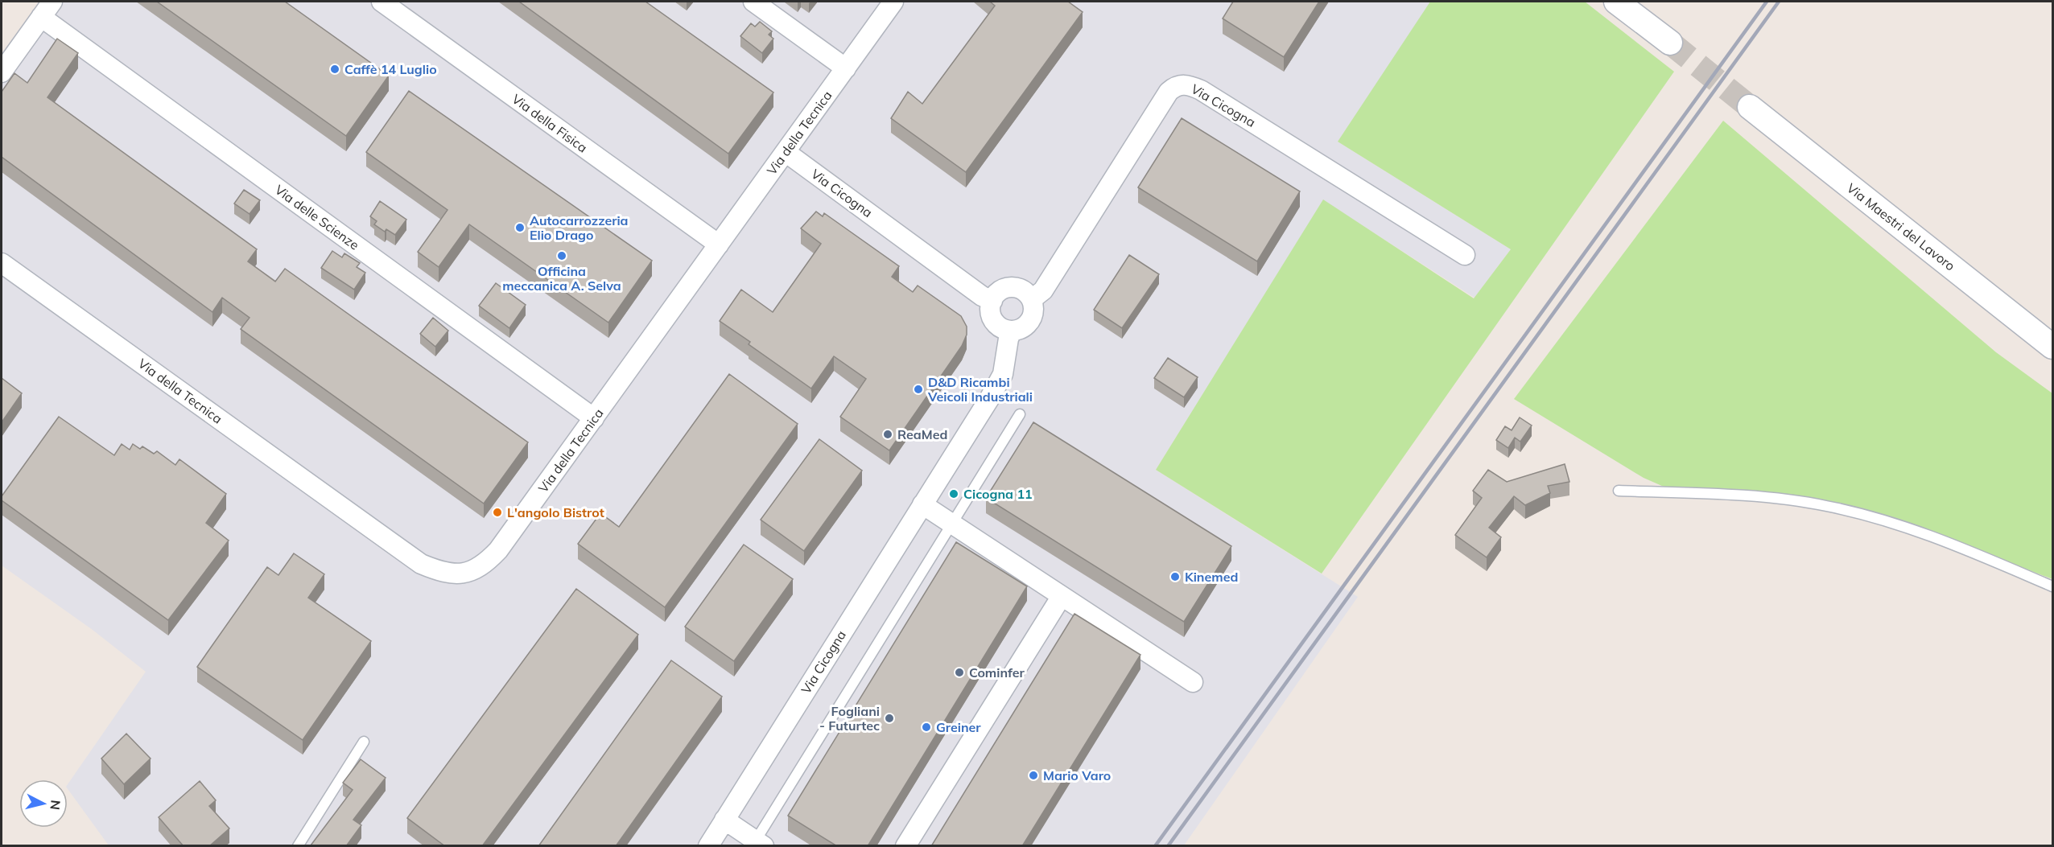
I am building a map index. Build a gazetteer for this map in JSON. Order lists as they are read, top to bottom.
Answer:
{
  "streets": {
    "street": [
      "Via Cicogna",
      "Via della Fisica",
      "Via della Tecnica",
      "Via delle Scienze",
      "Via Maestri del Lavoro"
    ]
  },
  "crossings": [
    ["Via Cicogna", "Via della Tecnica"],
    ["Via della Fisica", "Via della Tecnica"],
    ["Via della Tecnica", "Via delle Scienze"]
  ],
  "places": [
    "Caffè 14 Luglio",
    "Autocarrozzeria Elio Drago",
    "Officina meccanica A. Selva",
    "D&D Ricambi Veicoli Industriali",
    "ReaMed",
    "Cicogna 11",
    "L'angolo Bistrot",
    "Kinemed",
    "Cominfer",
    "Fogliani - Futurtec",
    "Greiner",
    "Mario Varo"
  ],
  "north": "right"
}
